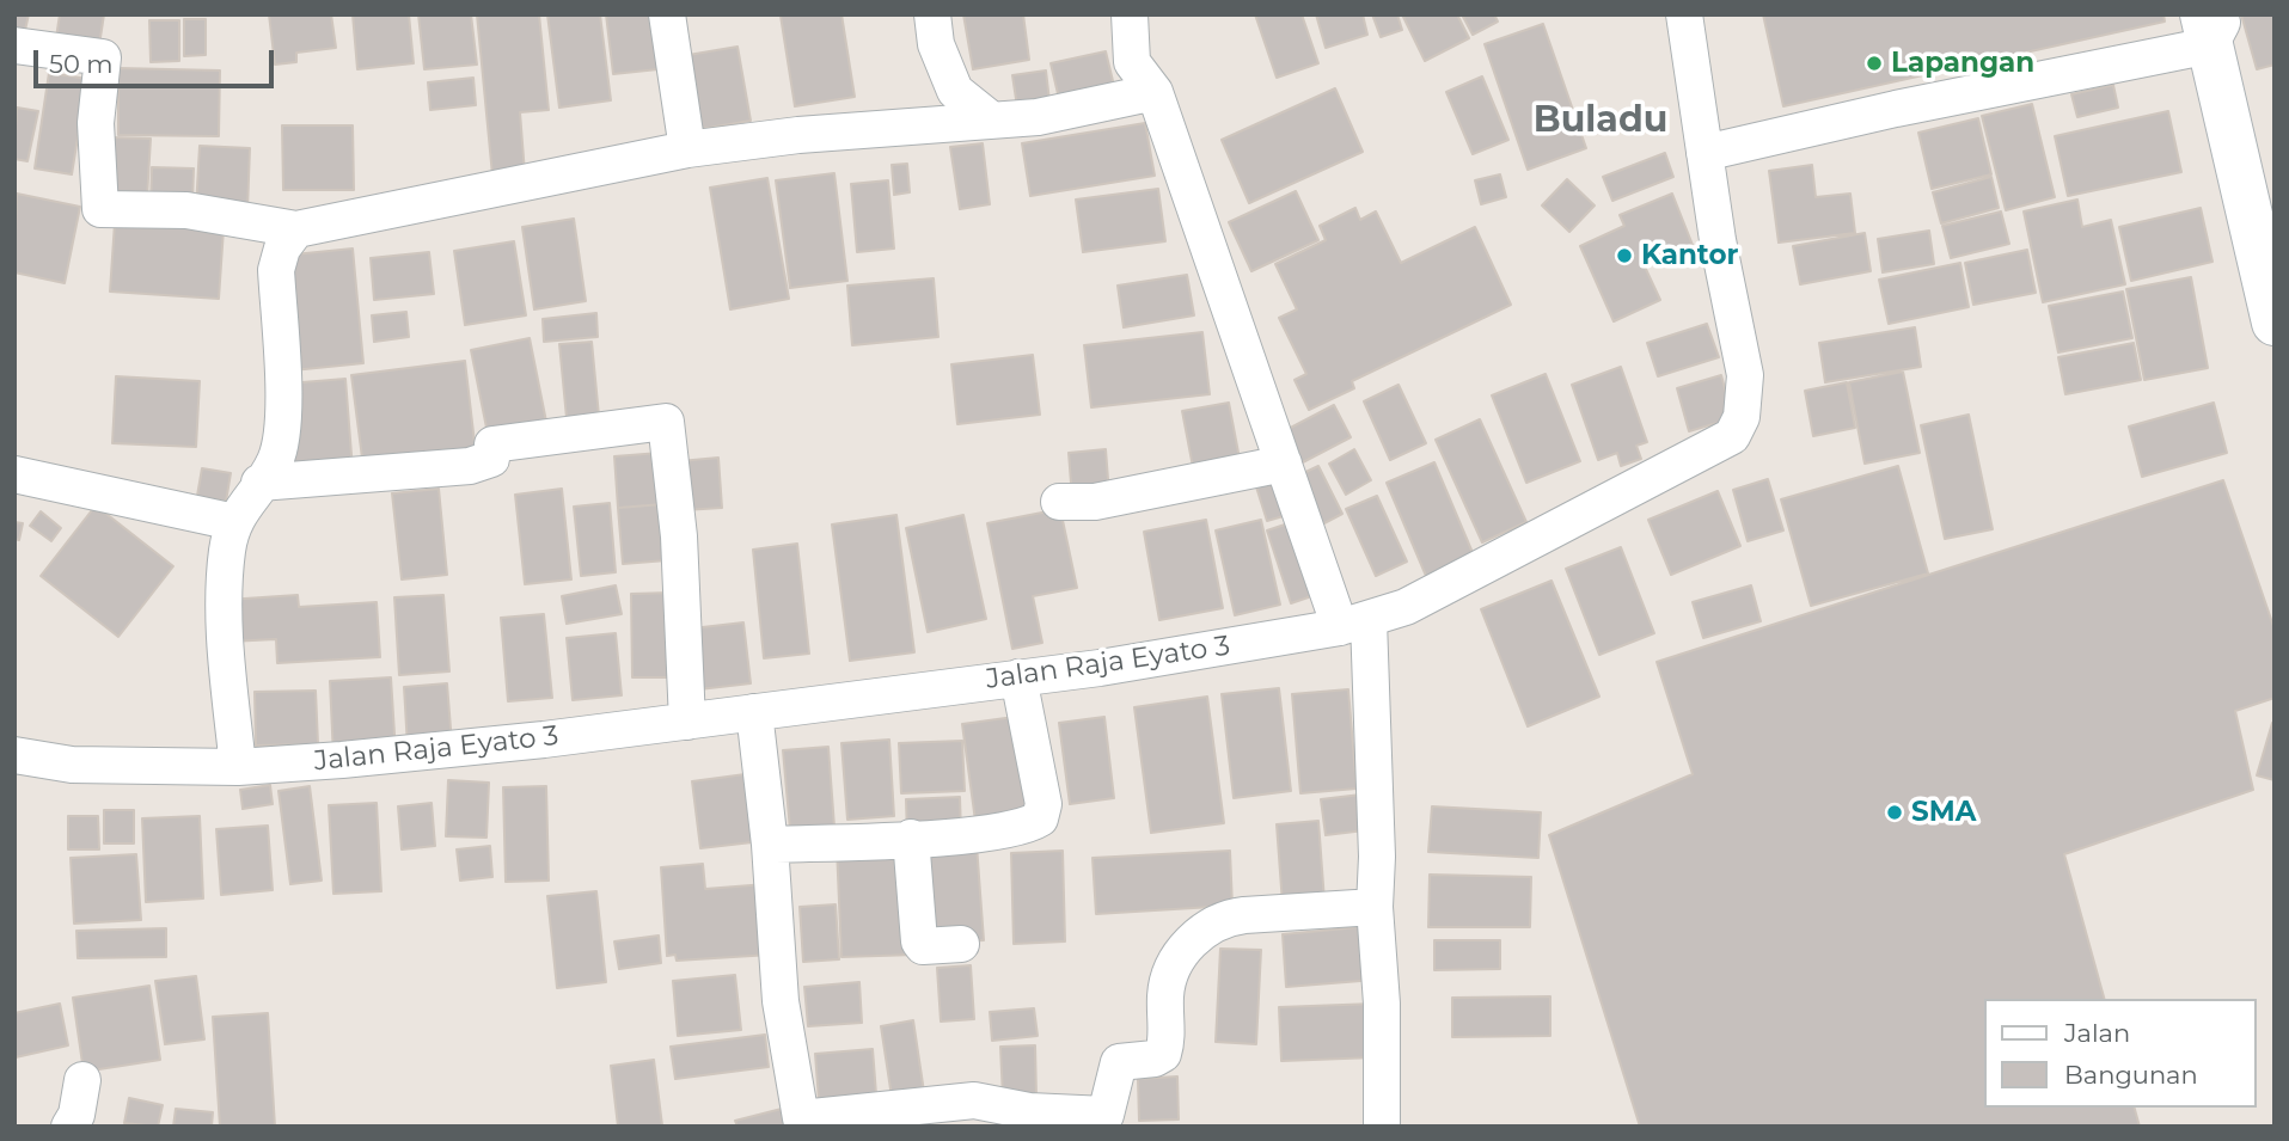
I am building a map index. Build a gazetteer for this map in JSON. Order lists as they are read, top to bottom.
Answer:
{
  "streets": {
    "street": ["Jalan Raja Eyato 3"]
  },
  "districts": ["Buladu"],
  "places": ["Lapangan", "Kantor", "SMA"],
  "legend": ["Jalan", "Bangunan"],
  "scale_bar": "50 m"
}
